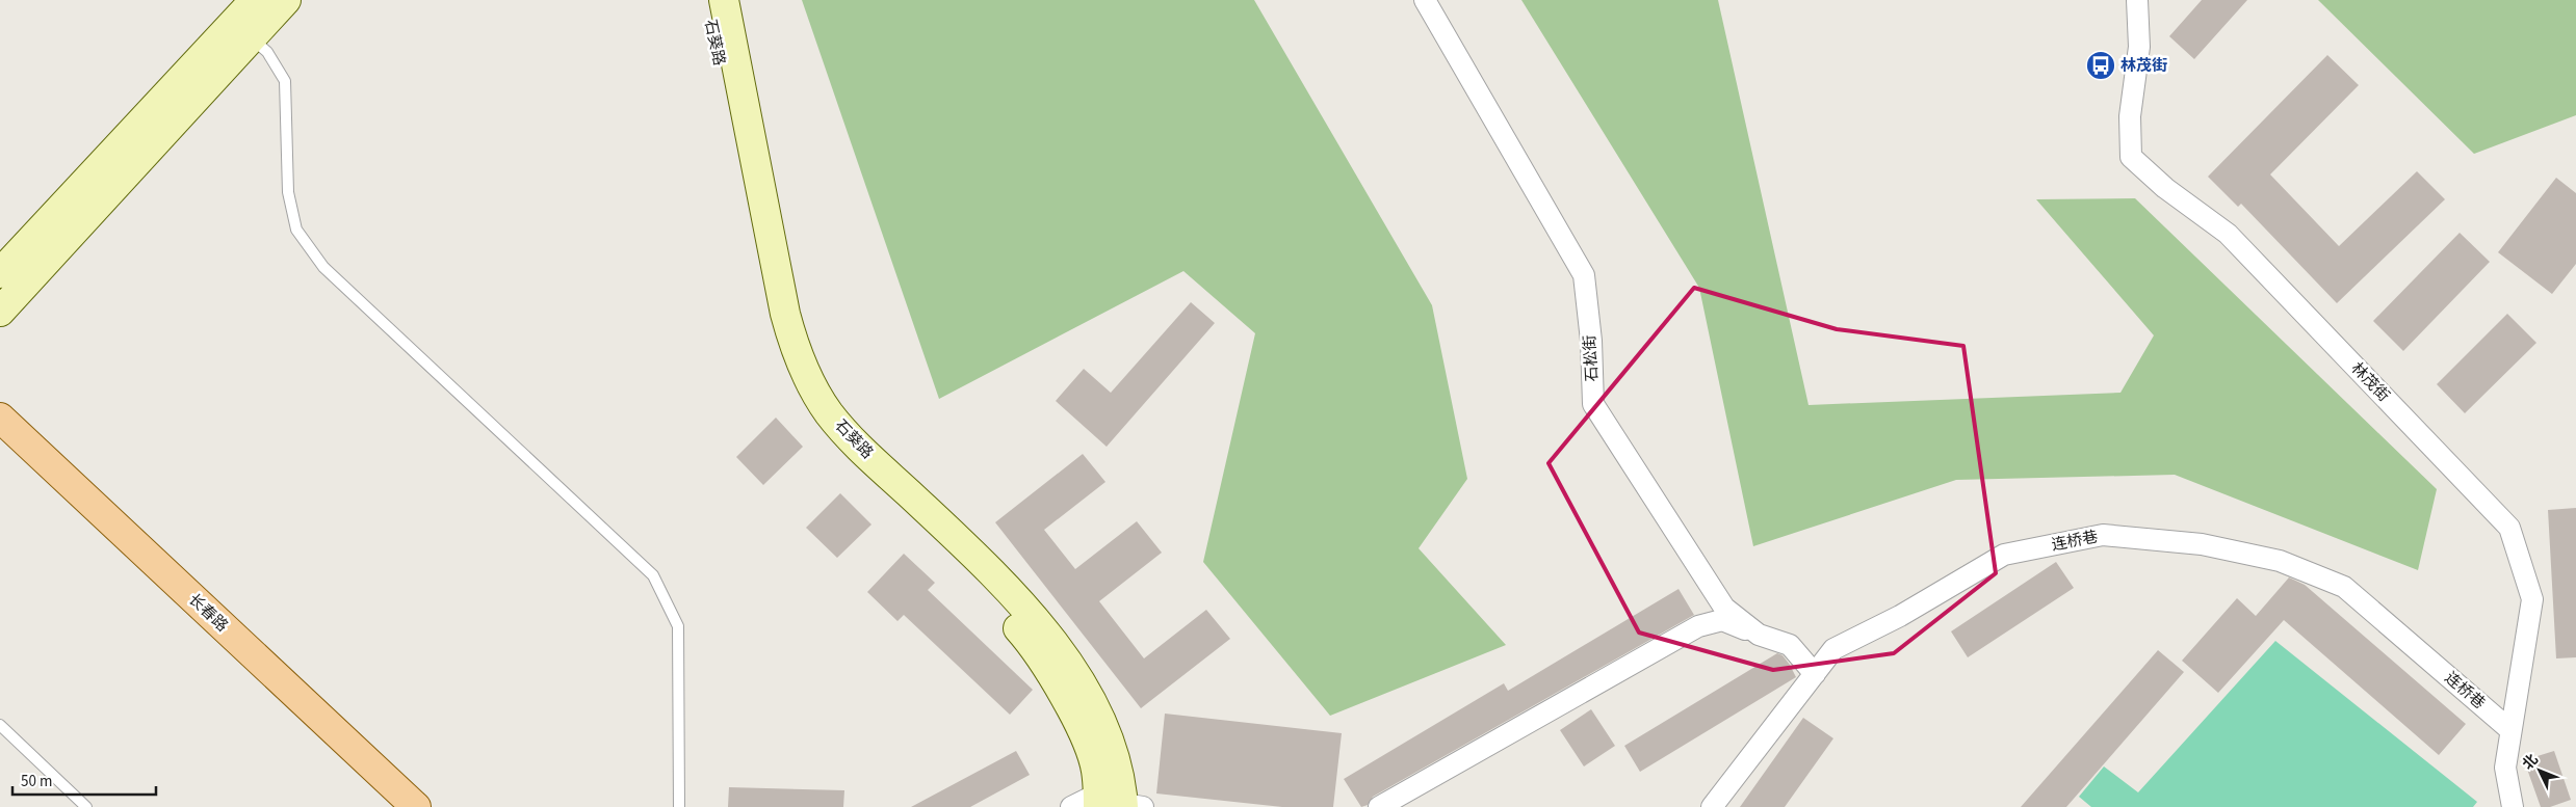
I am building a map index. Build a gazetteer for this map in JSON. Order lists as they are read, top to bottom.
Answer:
{
  "streets": {
    "main road": ["石葵路", "长春路"],
    "street": ["石松街", "林茂街", "连桥巷"]
  },
  "crossings": [
    ["石松街", "连桥巷"],
    ["林茂街", "连桥巷"]
  ],
  "places": {
    "bus stop": ["林茂街"]
  },
  "scale_bar": "50 m",
  "north": "top left"
}
